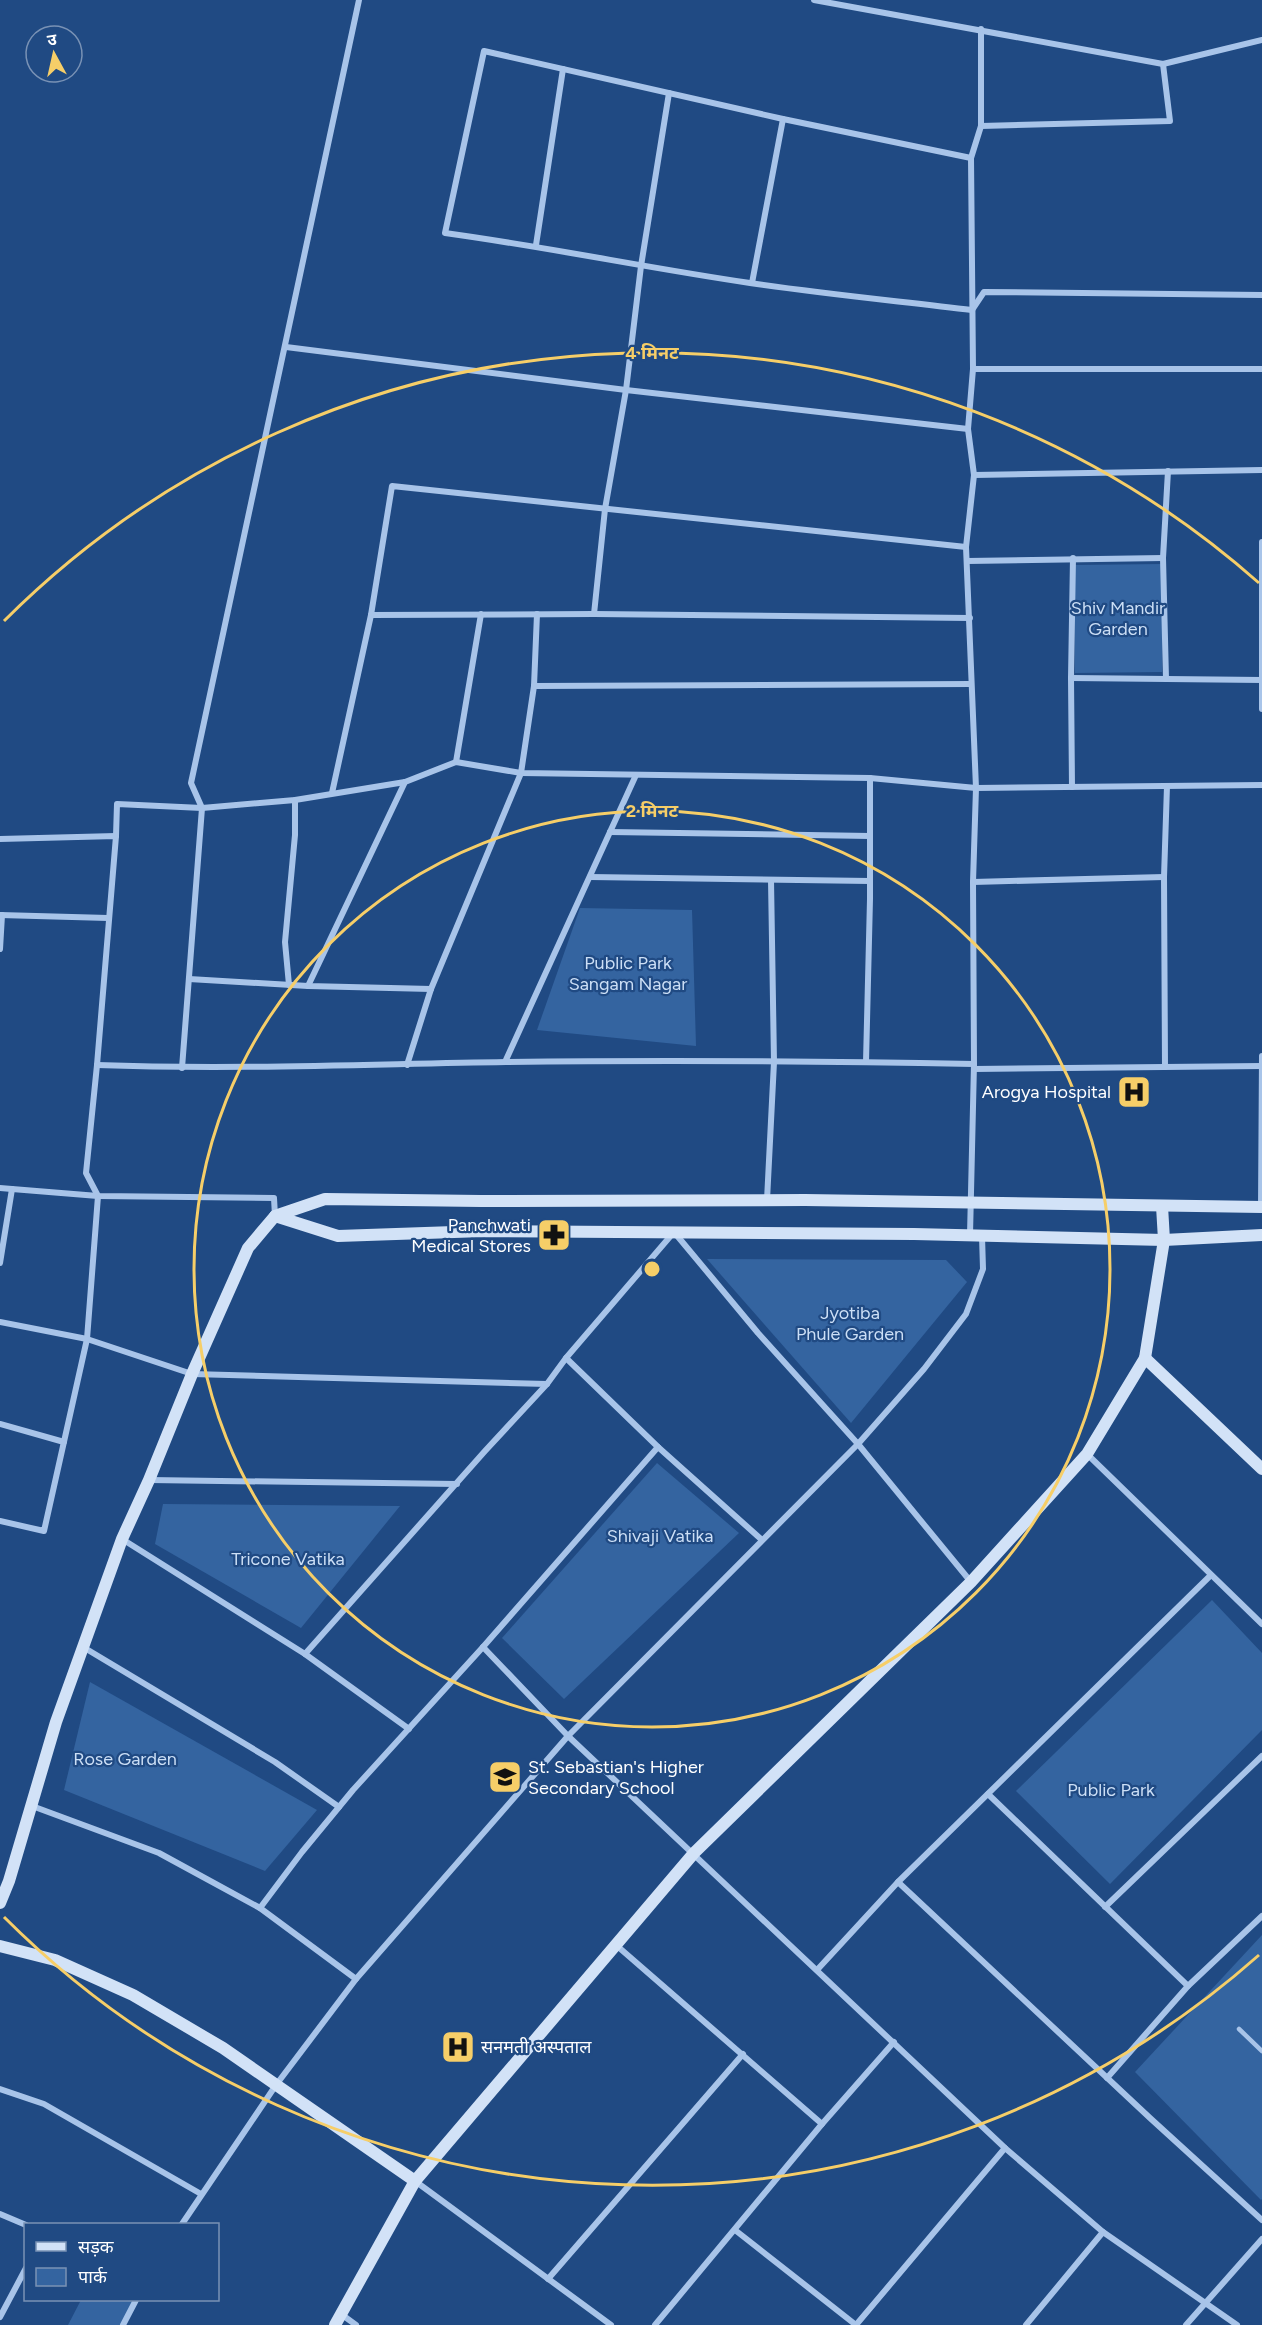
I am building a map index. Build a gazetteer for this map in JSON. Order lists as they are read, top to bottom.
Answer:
{
  "parks": [
    "Shiv Mandir Garden",
    "Public Park Sangam Nagar",
    "Jyotiba Phule Garden",
    "Shivaji Vatika",
    "Tricone Vatika",
    "Rose Garden",
    "Public Park"
  ],
  "places": {
    "hospital": ["Arogya Hospital", "सनमती अस्पताल"],
    "pharmacy": ["Panchwati Medical Stores"],
    "school or university": ["St. Sebastian's Higher Secondary School"]
  },
  "legend": ["सड़क", "पार्क"],
  "north": "top",
  "rings": ["4 मिनट", "2 मिनट"]
}
